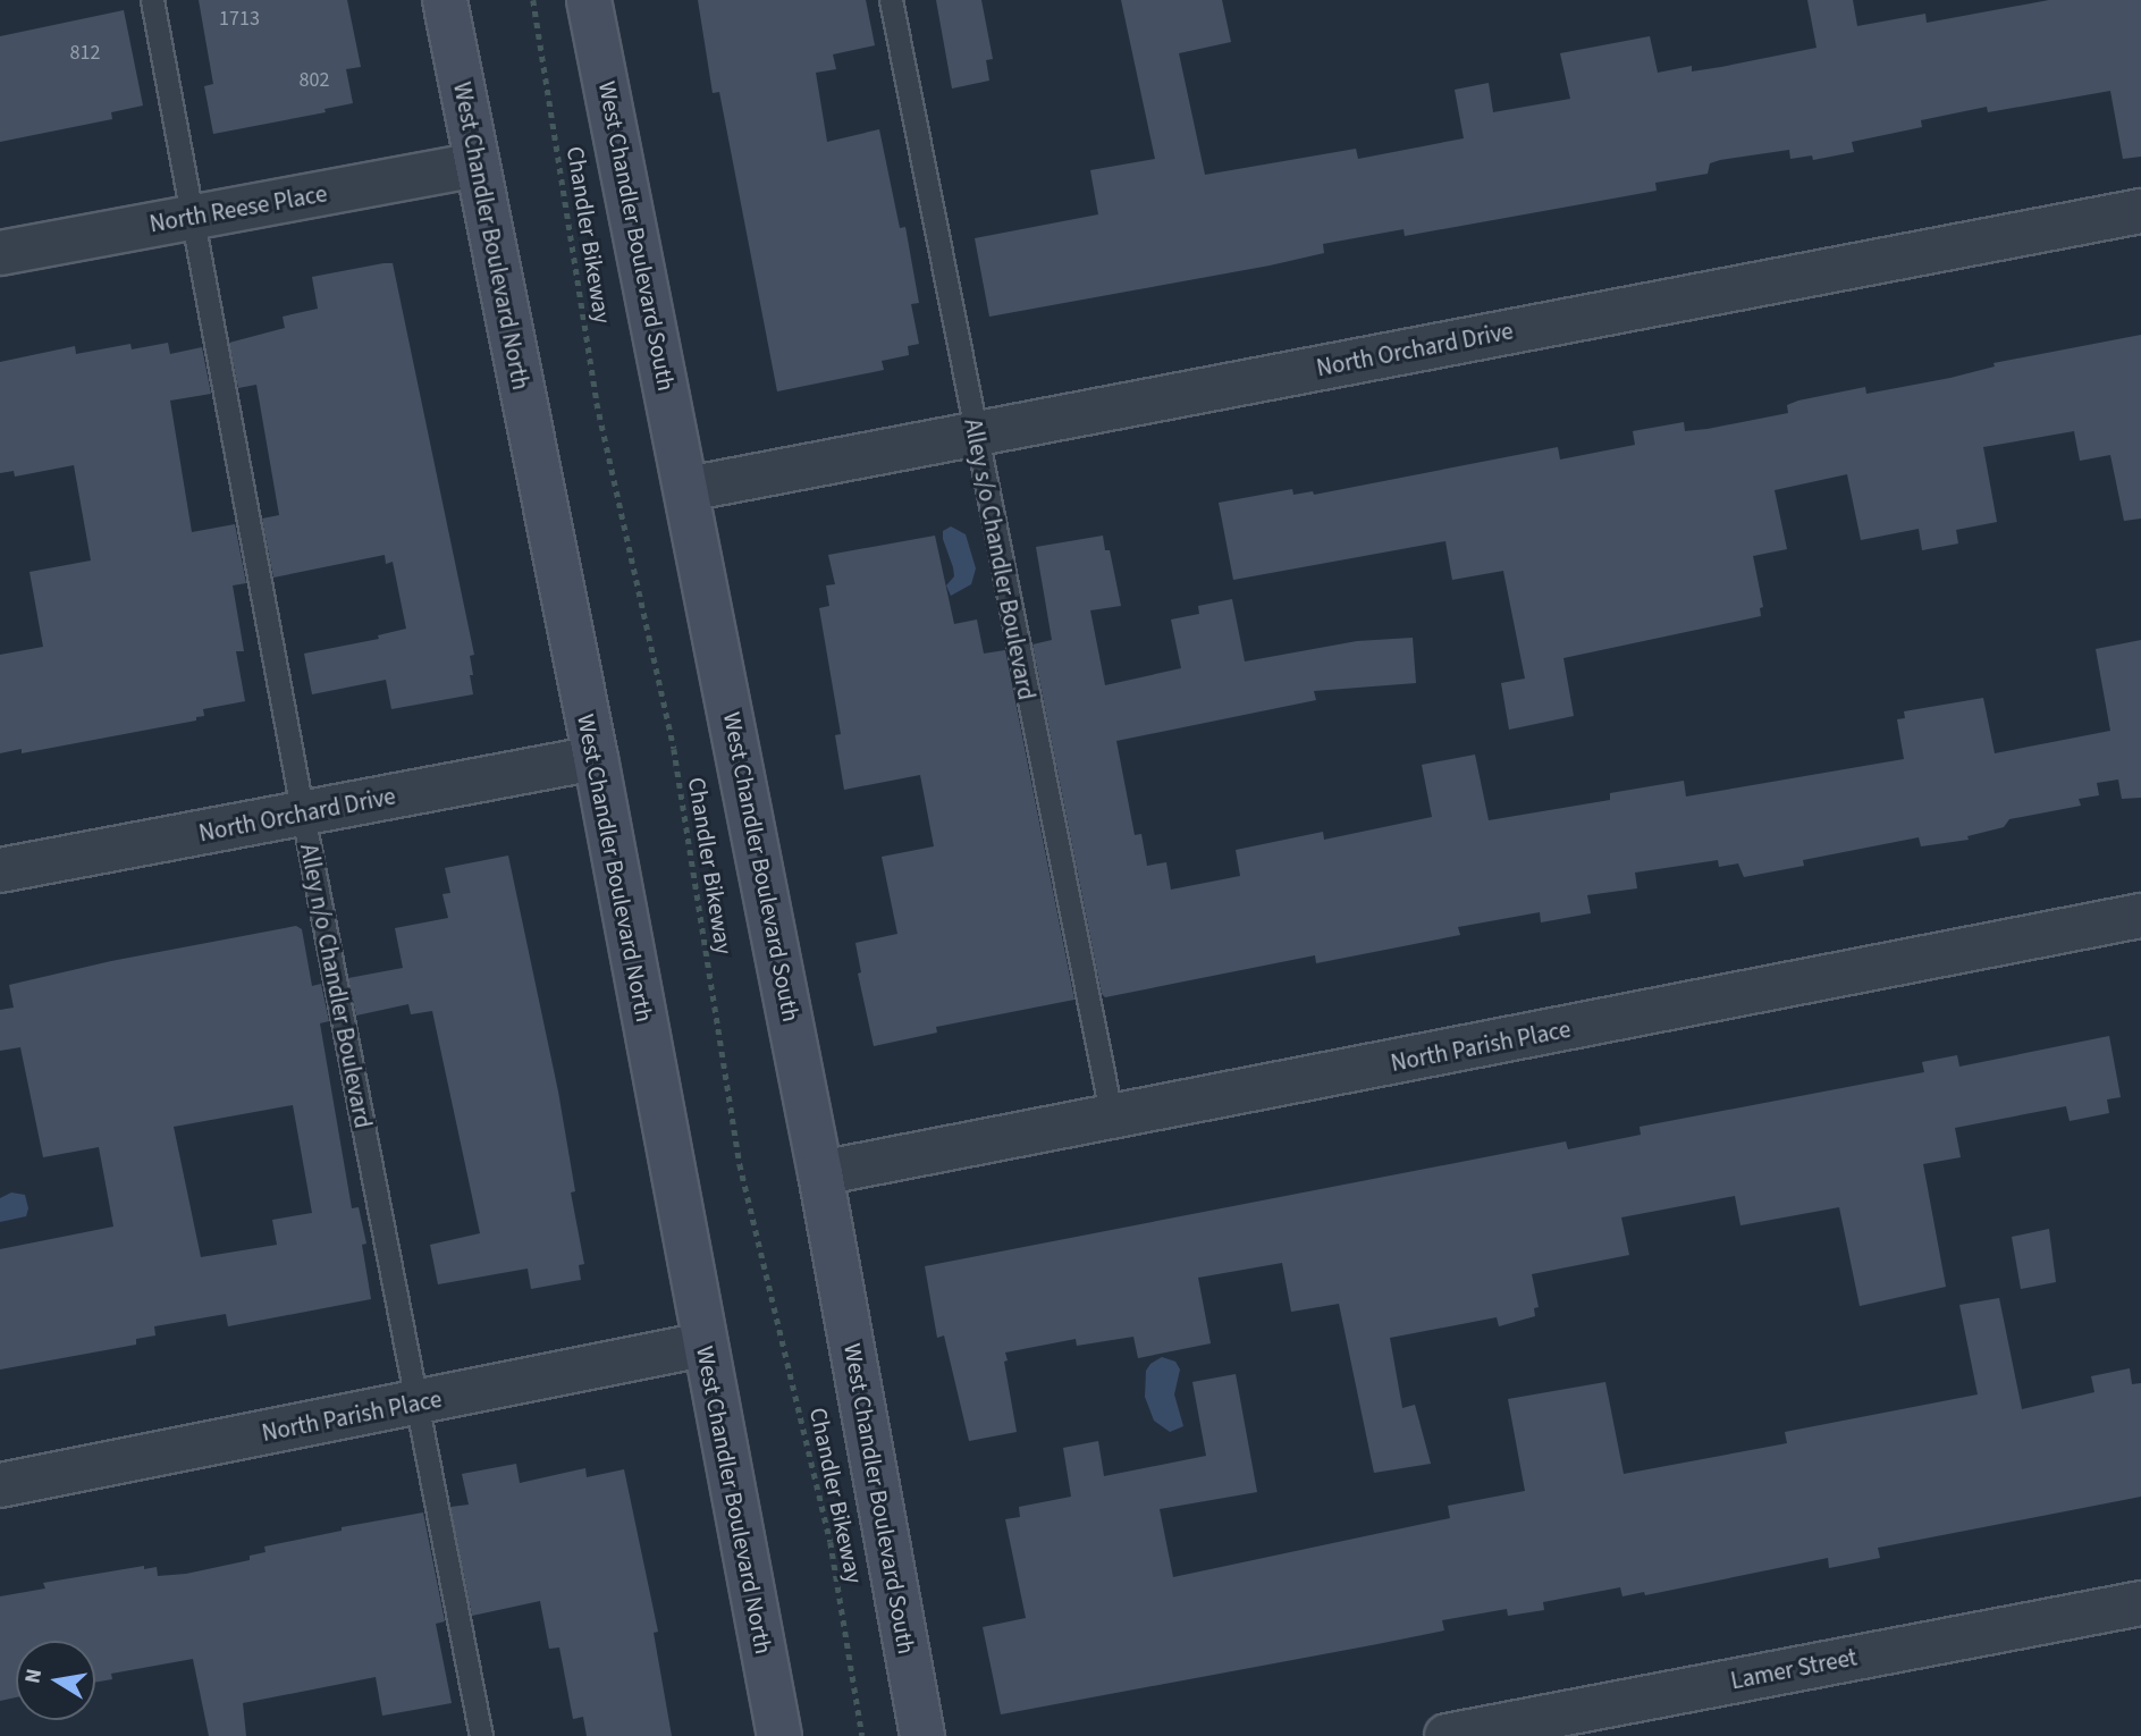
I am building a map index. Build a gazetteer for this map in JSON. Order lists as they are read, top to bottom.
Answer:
{
  "streets": {
    "main road": ["West Chandler Boulevard North", "West Chandler Boulevard South"],
    "street": [
      "North Reese Place",
      "North Orchard Drive",
      "North Parish Place",
      "Lamer Street"
    ],
    "lane": ["Alley s/o Chandler Boulevard", "Alley n/o Chandler Boulevard"],
    "path": ["Chandler Bikeway"]
  },
  "crossings": [
    ["North Reese Place", "West Chandler Boulevard North"],
    ["North Reese Place", "Alley n/o Chandler Boulevard"],
    ["West Chandler Boulevard North", "North Orchard Drive"],
    ["West Chandler Boulevard North", "North Parish Place"],
    ["West Chandler Boulevard South", "North Orchard Drive"],
    ["West Chandler Boulevard South", "North Parish Place"],
    ["North Orchard Drive", "Alley s/o Chandler Boulevard"],
    ["North Orchard Drive", "Alley n/o Chandler Boulevard"],
    ["Alley s/o Chandler Boulevard", "North Parish Place"],
    ["Alley n/o Chandler Boulevard", "North Parish Place"]
  ],
  "house_numbers": ["1713", "812", "802"],
  "north": "left"
}
